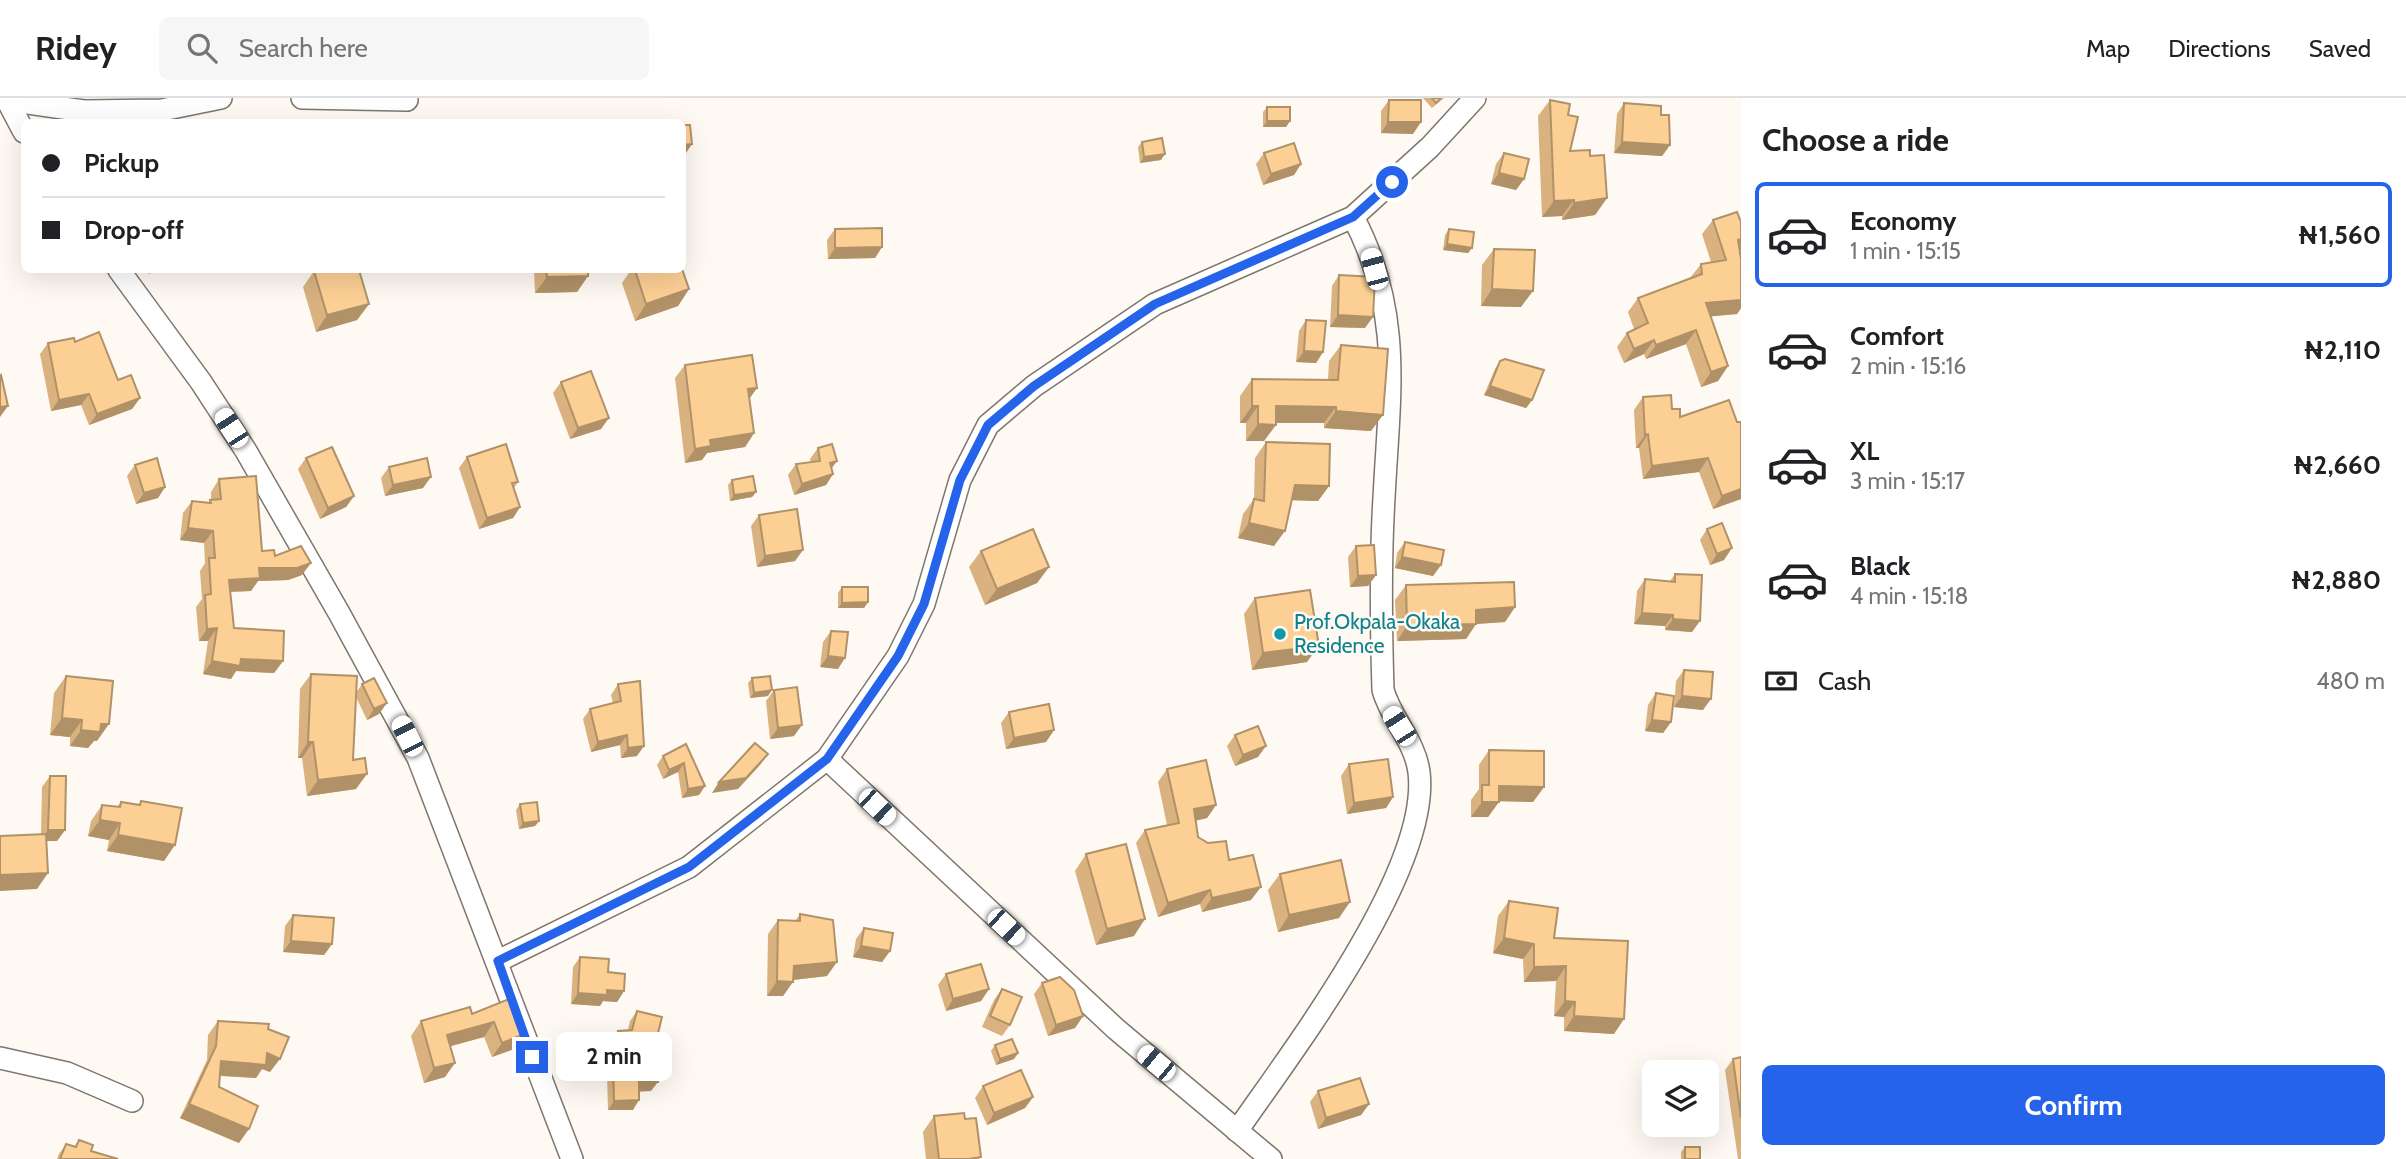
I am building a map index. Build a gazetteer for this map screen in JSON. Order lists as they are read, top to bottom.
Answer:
{
  "places": ["Prof.Okpala-Okaka Residence"],
  "page": {
    "header": "Ridey",
    "search": "Search here",
    "nav": ["Map", "Directions", "Saved"],
    "heading": "Choose a ride",
    "banner": ["Pickup", "Drop-off"],
    "list": [
      {
        "name": "Economy",
        "note": "1 min · 15:15",
        "value": "₦1,560"
      },
      {
        "name": "Comfort",
        "note": "2 min · 15:16",
        "value": "₦2,110"
      },
      {
        "name": "XL",
        "note": "3 min · 15:17",
        "value": "₦2,660"
      },
      {
        "name": "Black",
        "note": "4 min · 15:18",
        "value": "₦2,880"
      }
    ],
    "pay": ["Cash", "480 m"],
    "bubble": "2 min",
    "buttons": "Confirm"
  }
}
